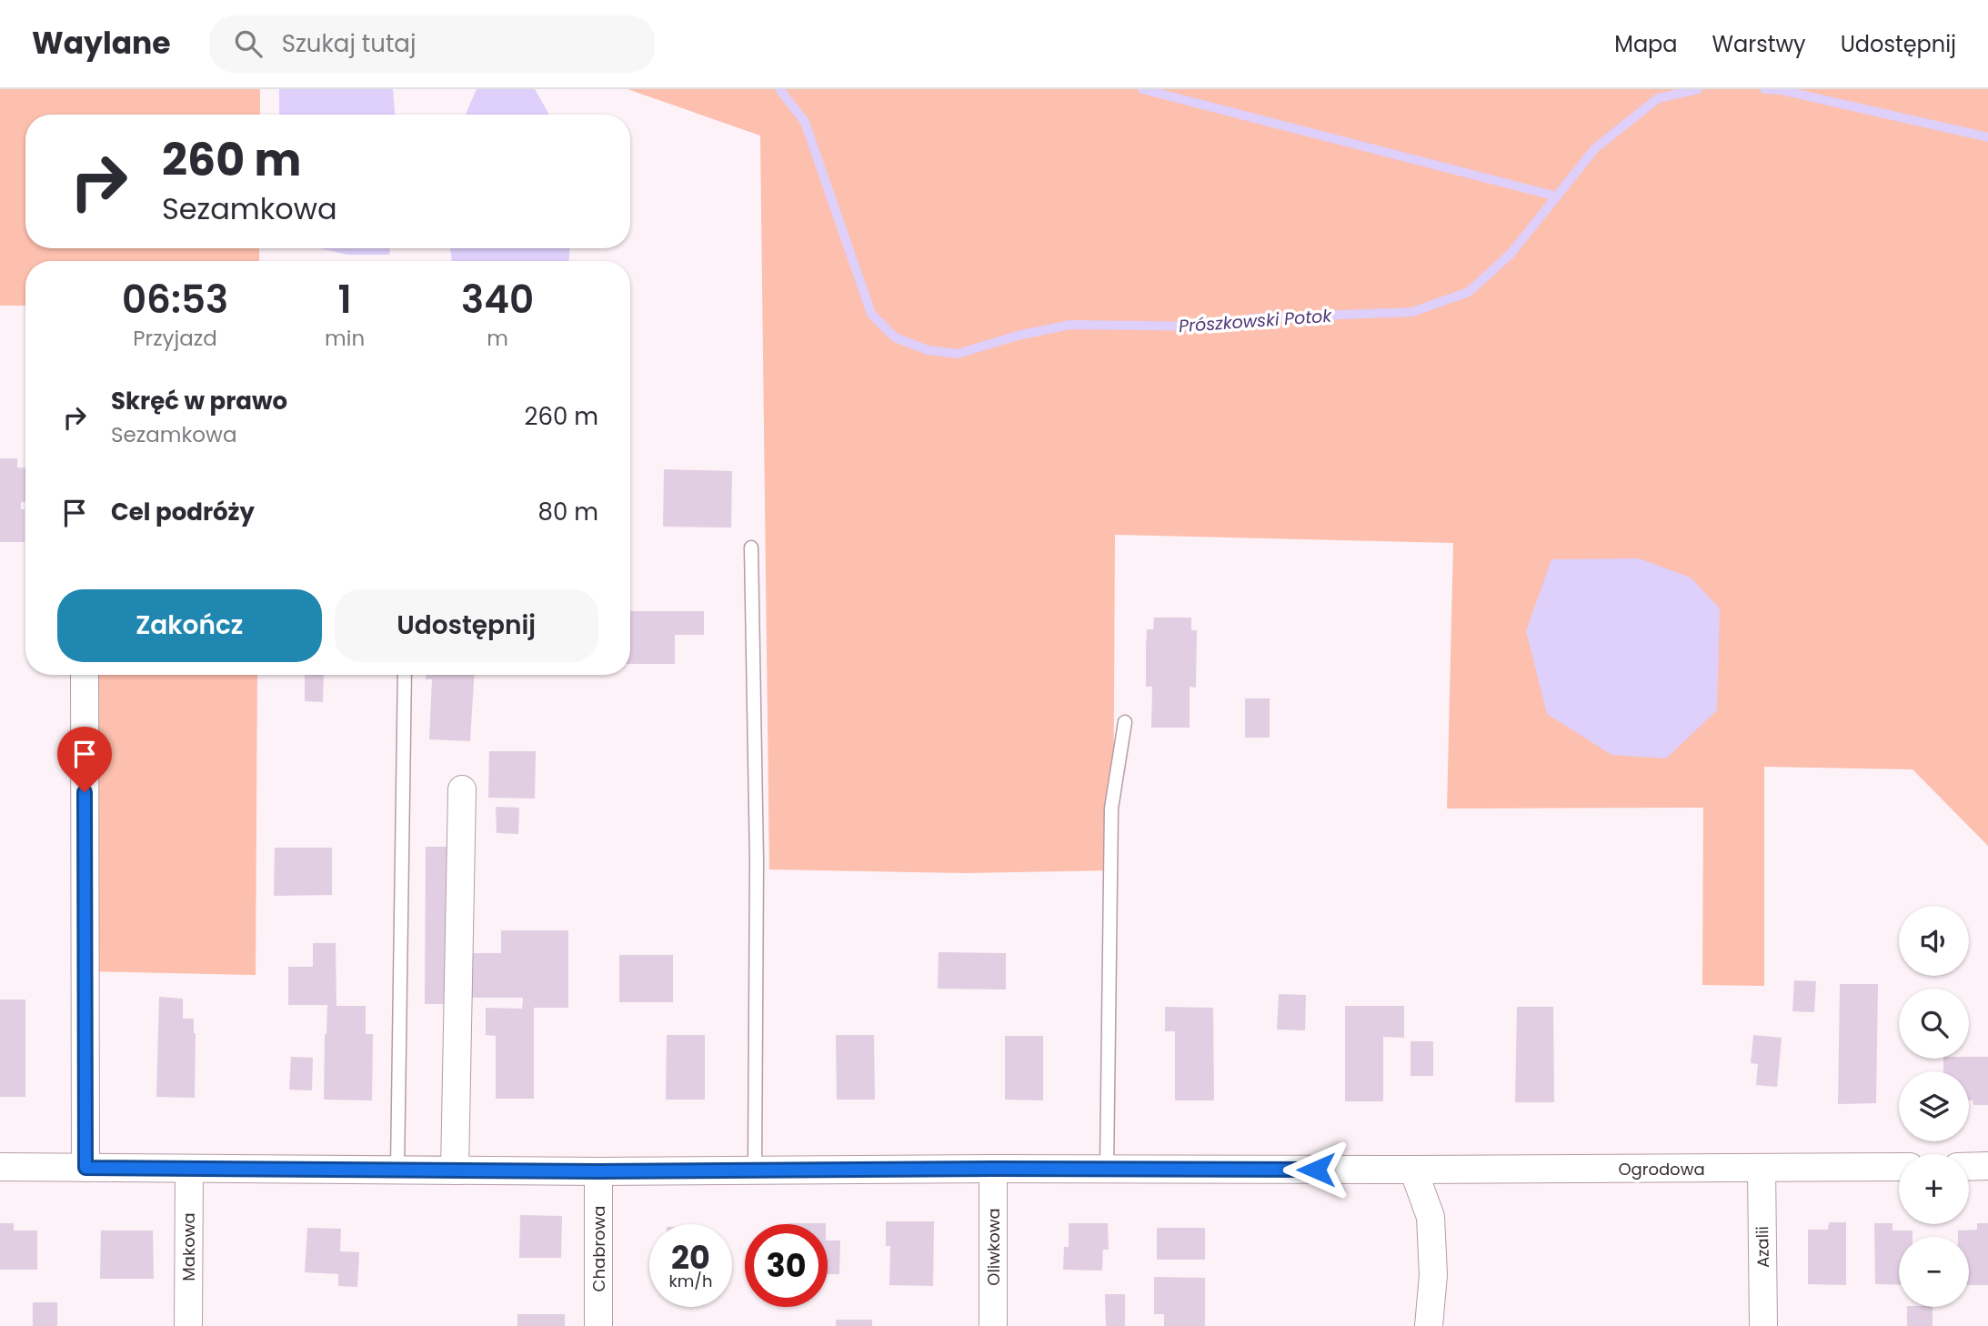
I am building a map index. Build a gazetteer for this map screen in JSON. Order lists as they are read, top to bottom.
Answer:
{
  "streets": {
    "street": [
      "Ogrodowa",
      "Makowa",
      "Oliwkowa",
      "Azalii",
      "Chabrowa"
    ]
  },
  "crossings": [
    ["Ogrodowa", "Makowa"],
    ["Ogrodowa", "Oliwkowa"],
    ["Ogrodowa", "Azalii"],
    ["Ogrodowa", "Chabrowa"]
  ],
  "water": ["Prószkowski Potok"],
  "page": {
    "header": "Waylane",
    "search": "Szukaj tutaj",
    "nav": ["Mapa", "Warstwy", "Udostępnij"],
    "turn": ["260 m", "Sezamkowa"],
    "eta": [
      "06:53",
      "Przyjazd",
      "1",
      "min",
      "340",
      "m"
    ],
    "list": [
      {
        "name": "Skręć w prawo",
        "note": "Sezamkowa",
        "value": "260 m"
      },
      {
        "name": "Cel podróży",
        "value": "80 m"
      }
    ],
    "buttons": ["Zakończ", "Udostępnij"],
    "map_buttons": ["+", "−"],
    "speed": "20 km/h",
    "limit": "30"
  }
}
